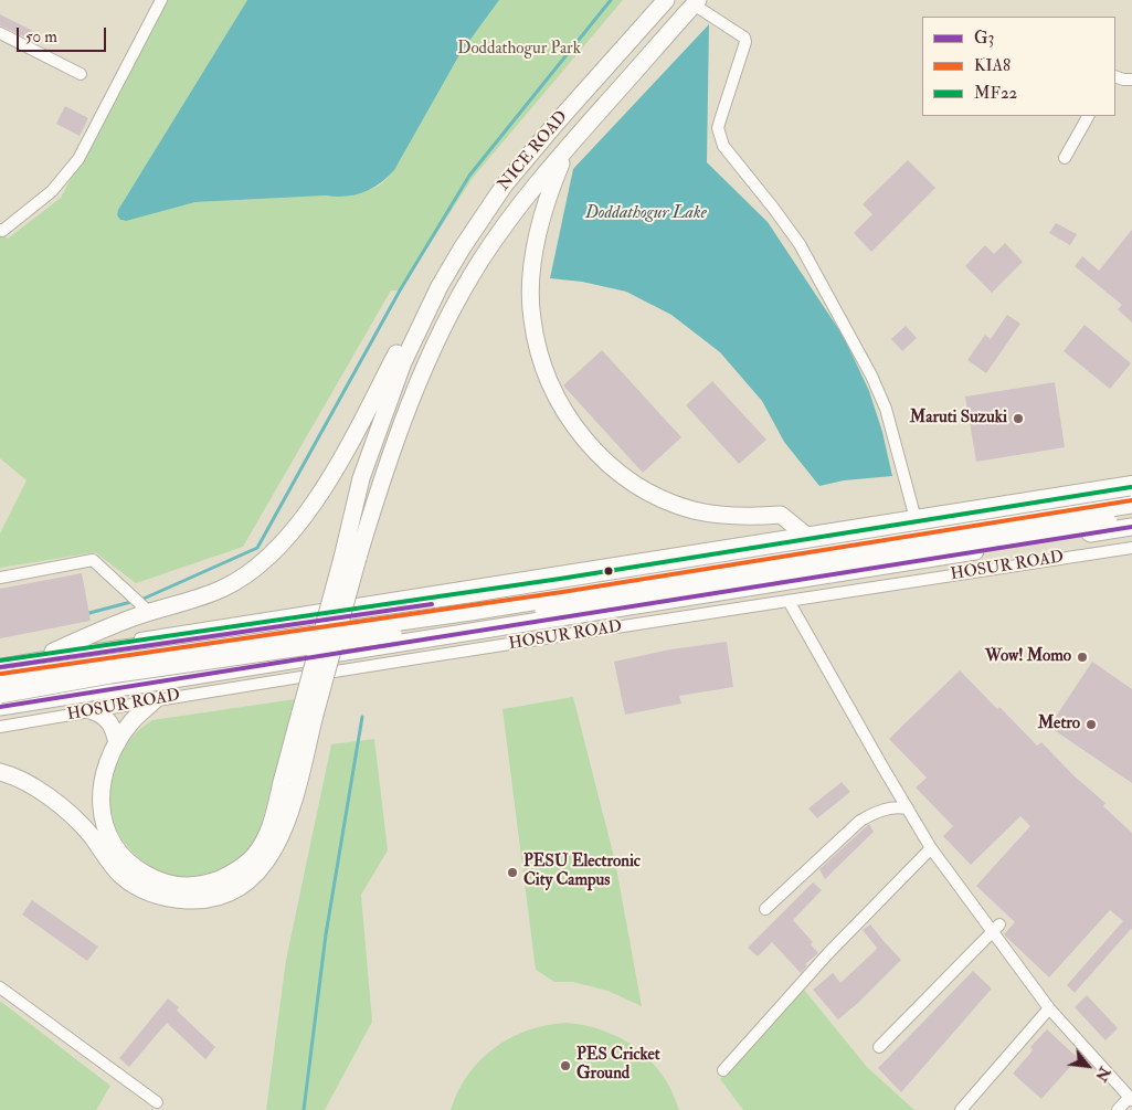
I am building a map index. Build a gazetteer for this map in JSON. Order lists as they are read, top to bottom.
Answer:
{
  "streets": {
    "highway": ["NICE ROAD", "HOSUR ROAD"]
  },
  "water": ["Doddathogur Lake"],
  "parks": ["Doddathogur Park"],
  "places": [
    "Maruti Suzuki",
    "Wow! Momo",
    "Metro",
    "PESU Electronic City Campus",
    "PES Cricket Ground"
  ],
  "lines": ["transit line MF22", "transit line KIA8", "transit line G3"],
  "legend": ["G3", "KIA8", "MF22"],
  "scale_bar": "50 m",
  "north": "bottom right"
}
